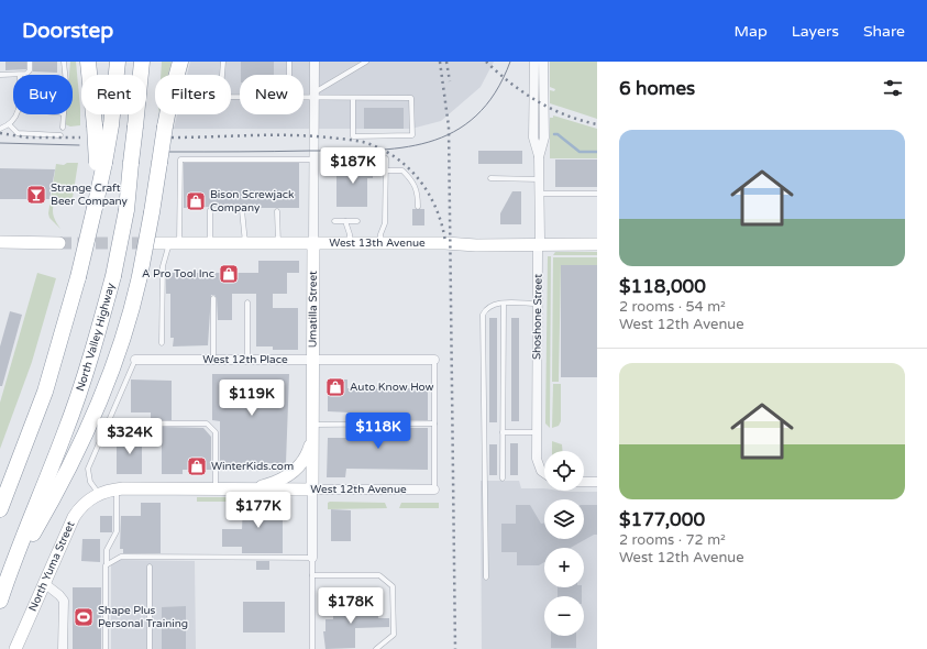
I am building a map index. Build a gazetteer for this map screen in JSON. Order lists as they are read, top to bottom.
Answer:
{
  "streets": {
    "highway": ["North Valley Highway"],
    "street": [
      "West 13th Avenue",
      "Umatilla Street",
      "Shoshone Street",
      "West 12th Place",
      "West 12th Avenue",
      "North Yuma Street"
    ]
  },
  "crossings": [
    ["West 13th Avenue", "Umatilla Street"],
    ["West 13th Avenue", "Shoshone Street"],
    ["Umatilla Street", "West 12th Place"],
    ["Umatilla Street", "West 12th Avenue"],
    ["West 12th Avenue", "North Yuma Street"]
  ],
  "places": {
    "bar": ["Strange Craft Beer Company"],
    "shop": [
      "Bison Screwjack Company",
      "A Pro Tool Inc",
      "Auto Know How",
      "WinterKids.com"
    ],
    "sports": ["Shape Plus Personal Training"]
  },
  "page": {
    "header": "Doorstep",
    "nav": ["Map", "Layers", "Share"],
    "heading": "6 homes",
    "chip": [
      "Buy",
      "Rent",
      "Filters",
      "New"
    ],
    "list": [
      {
        "name": "$118,000",
        "note": "2 rooms · 54 m² · West 12th Avenue"
      },
      {
        "name": "$177,000",
        "note": "2 rooms · 72 m² · West 12th Avenue"
      }
    ],
    "price": [
      "$187K",
      "$119K",
      "$118K",
      "$324K",
      "$177K",
      "$178K"
    ],
    "map_buttons": ["+", "−"]
  }
}
